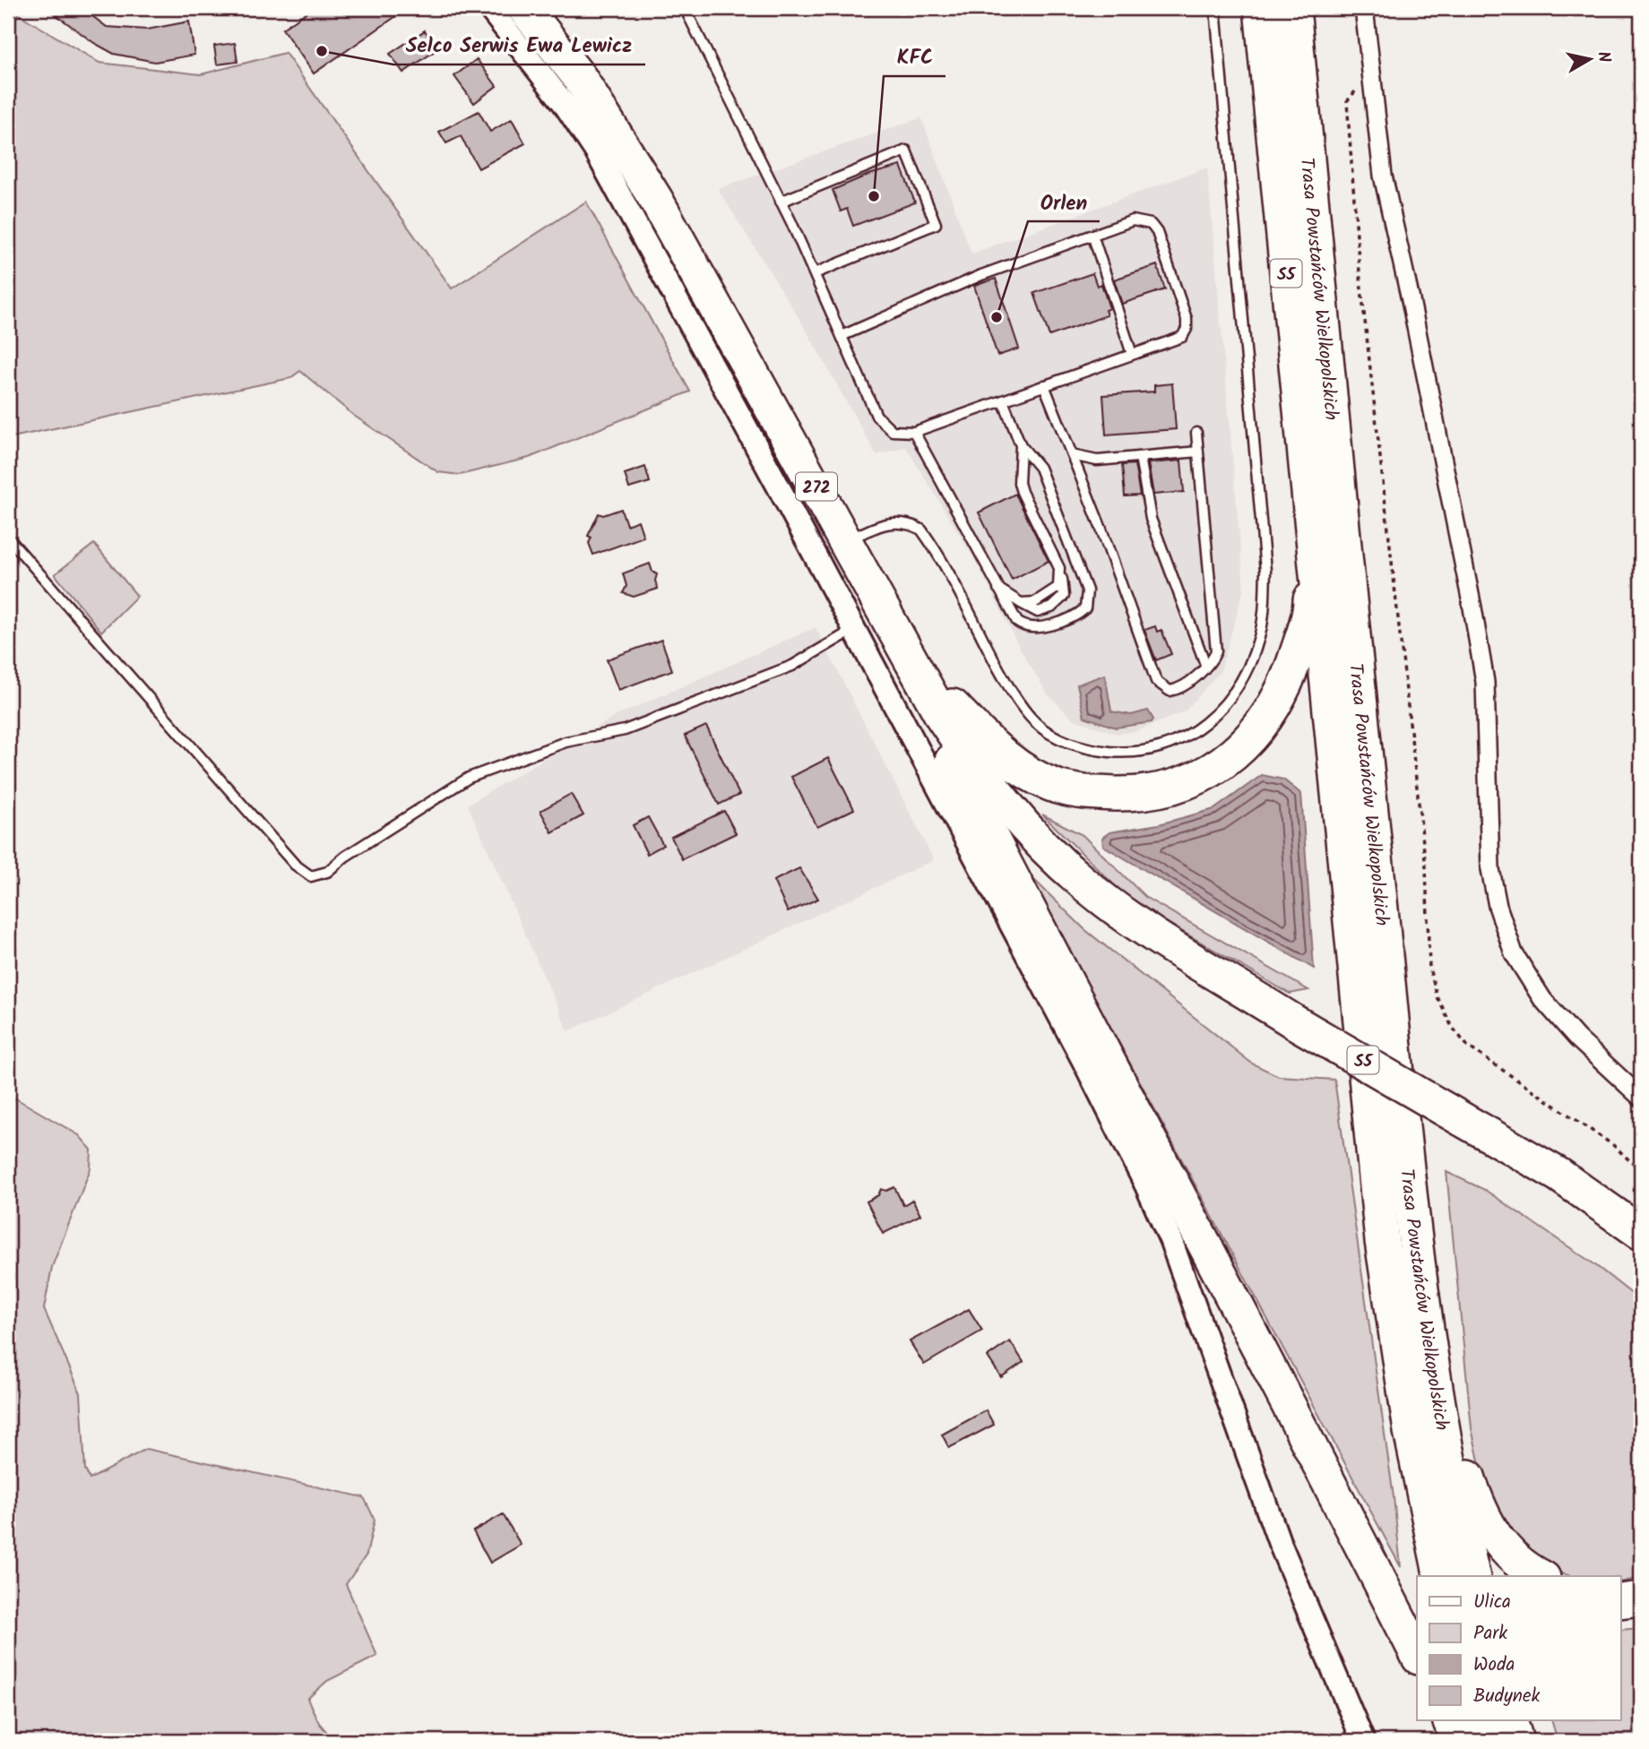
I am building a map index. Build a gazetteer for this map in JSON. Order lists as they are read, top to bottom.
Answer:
{
  "streets": {
    "highway": ["S5", "Trasa Powstańców Wielkopolskich", "272"]
  },
  "places": ["Selco Serwis Ewa Lewicz", "KFC", "Orlen"],
  "legend": [
    "Ulica",
    "Park",
    "Woda",
    "Budynek"
  ],
  "north": "right"
}
